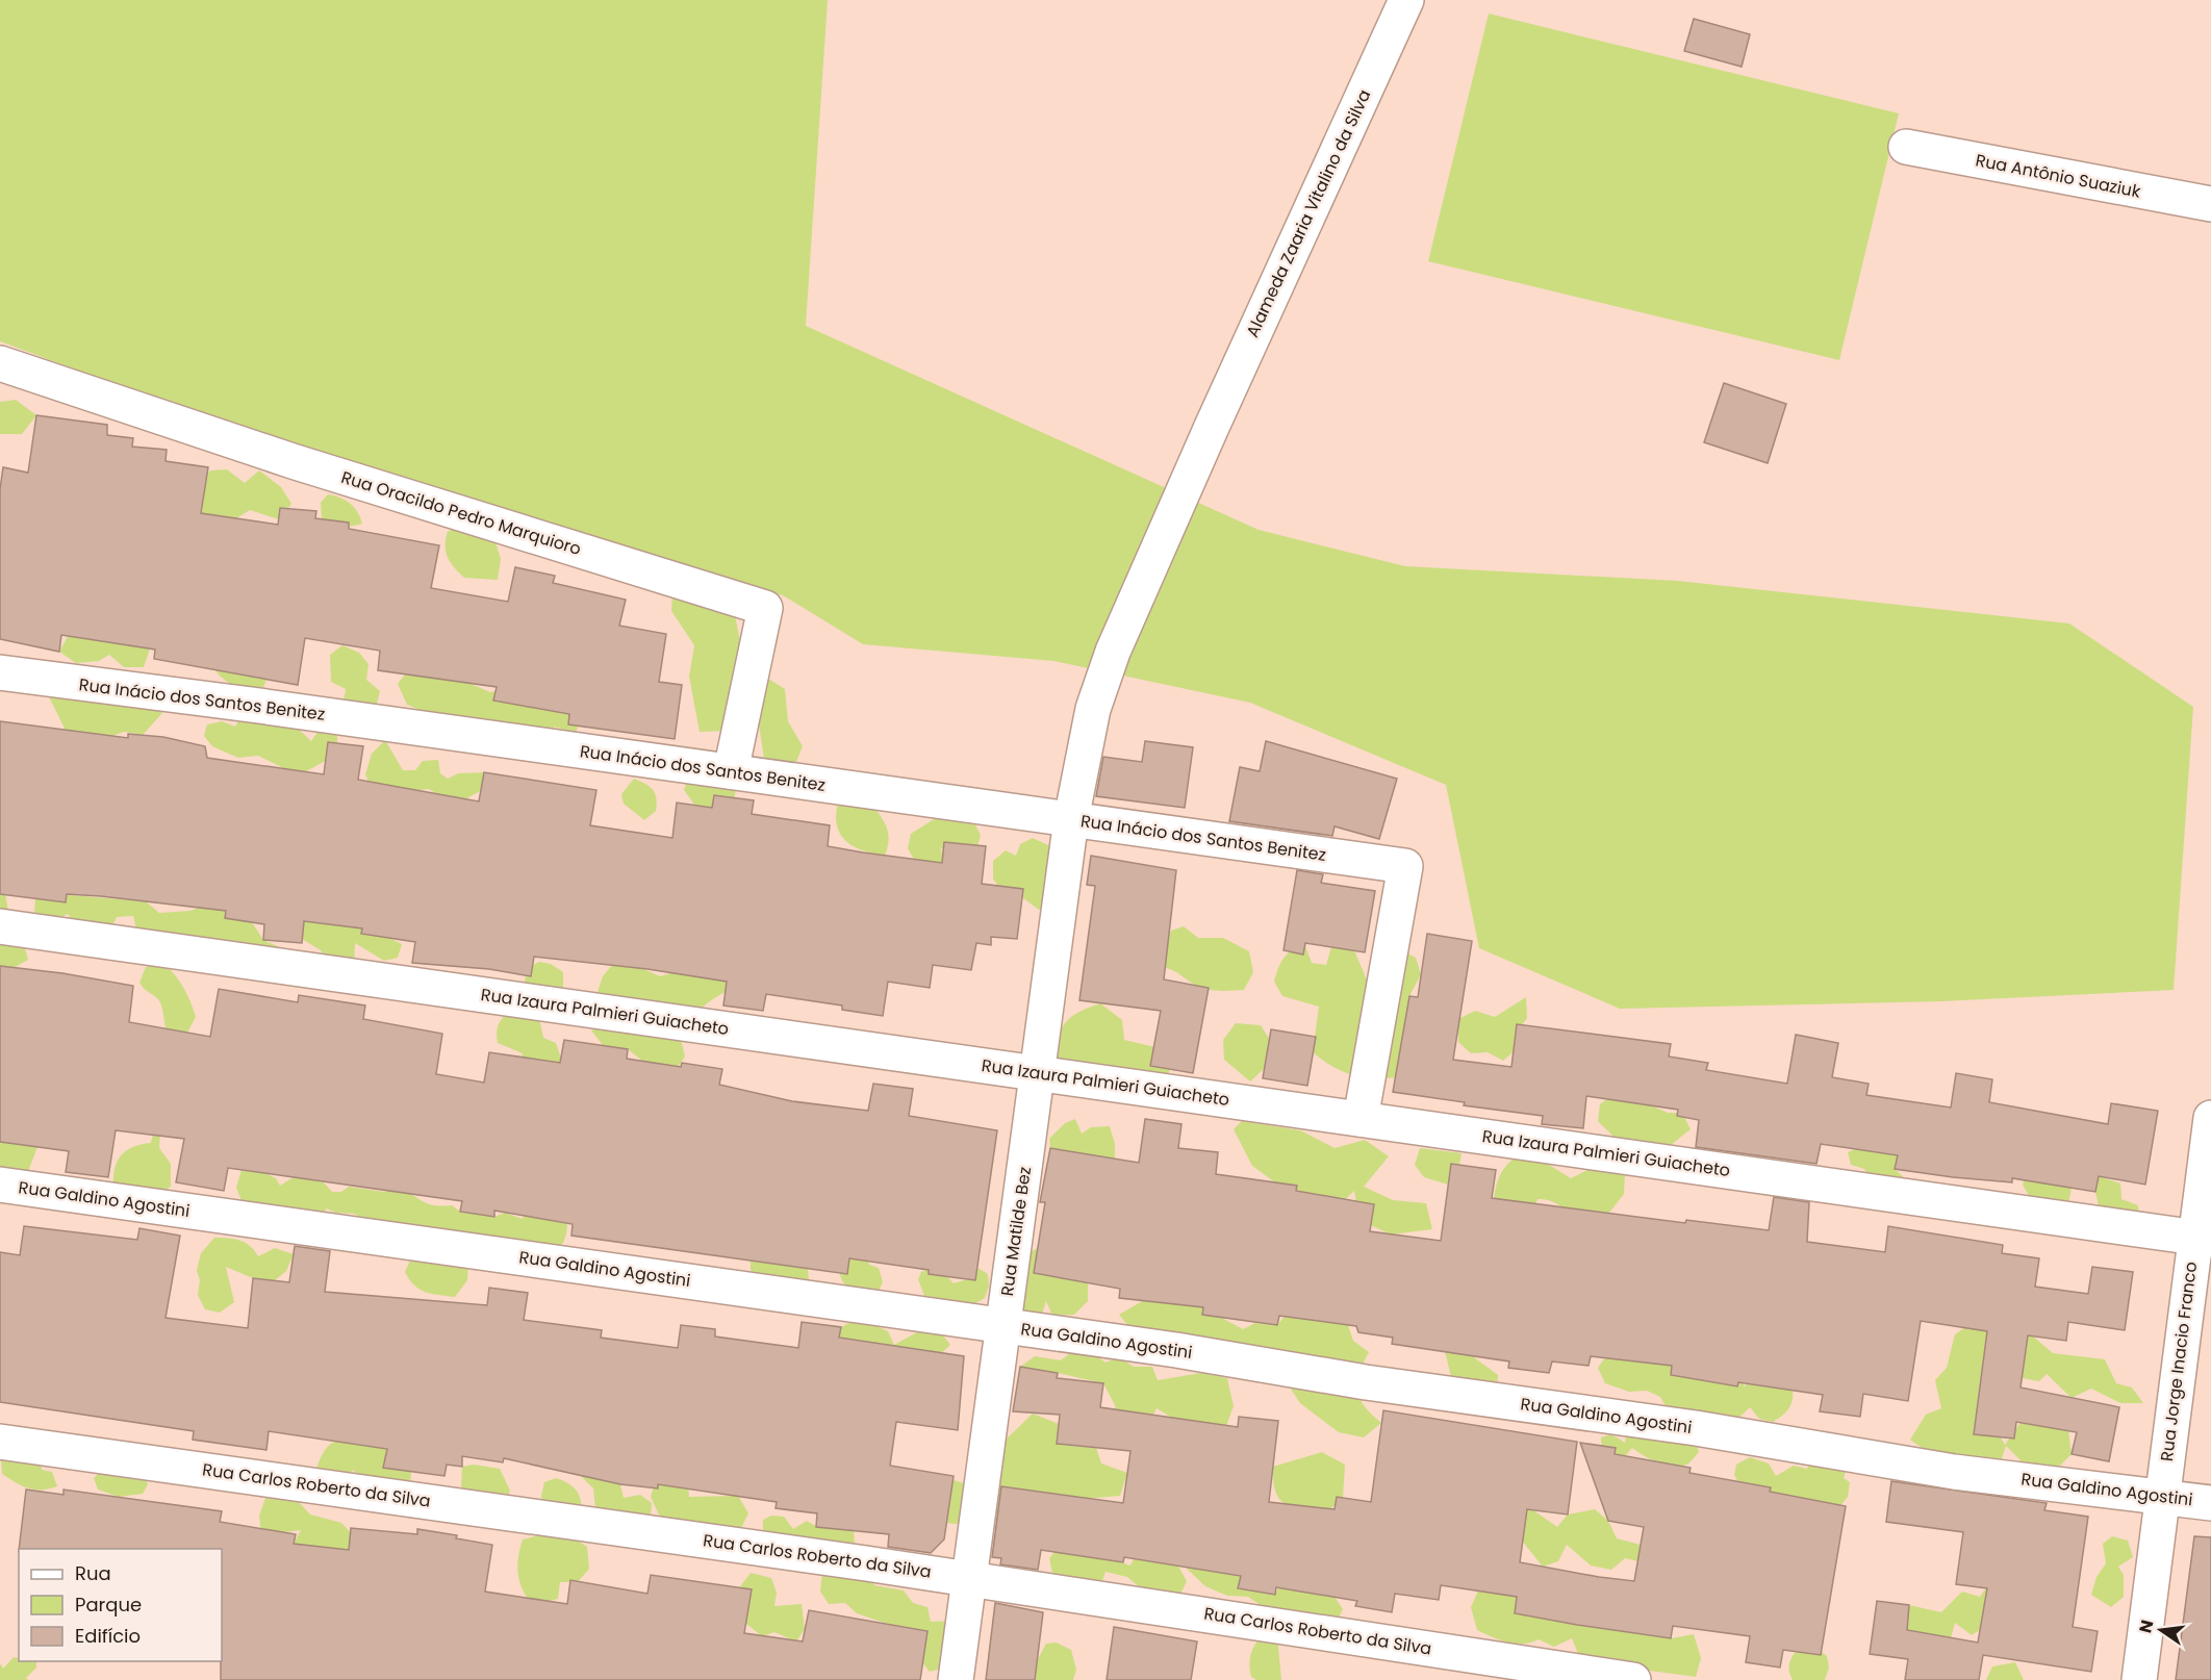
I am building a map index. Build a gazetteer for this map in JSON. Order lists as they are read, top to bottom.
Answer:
{
  "streets": {
    "street": [
      "Rua Antônio Suaziuk",
      "Alameda Zaaria Vitalino da Silva",
      "Rua Oracildo Pedro Marquioro",
      "Rua Inácio dos Santos Benitez",
      "Rua Izaura Palmieri Guiacheto",
      "Rua Galdino Agostini",
      "Rua Matilde Bez",
      "Rua Jorge Inacio Franco",
      "Rua Carlos Roberto da Silva"
    ]
  },
  "crossings": [
    ["Alameda Zaaria Vitalino da Silva", "Rua Inácio dos Santos Benitez"],
    ["Alameda Zaaria Vitalino da Silva", "Rua Matilde Bez"],
    ["Rua Oracildo Pedro Marquioro", "Rua Inácio dos Santos Benitez"],
    ["Rua Inácio dos Santos Benitez", "Rua Izaura Palmieri Guiacheto"],
    ["Rua Inácio dos Santos Benitez", "Rua Matilde Bez"],
    ["Rua Izaura Palmieri Guiacheto", "Rua Matilde Bez"],
    ["Rua Izaura Palmieri Guiacheto", "Rua Jorge Inacio Franco"],
    ["Rua Galdino Agostini", "Rua Matilde Bez"],
    ["Rua Galdino Agostini", "Rua Jorge Inacio Franco"],
    ["Rua Matilde Bez", "Rua Carlos Roberto da Silva"]
  ],
  "legend": ["Rua", "Parque", "Edifício"],
  "north": "left"
}
